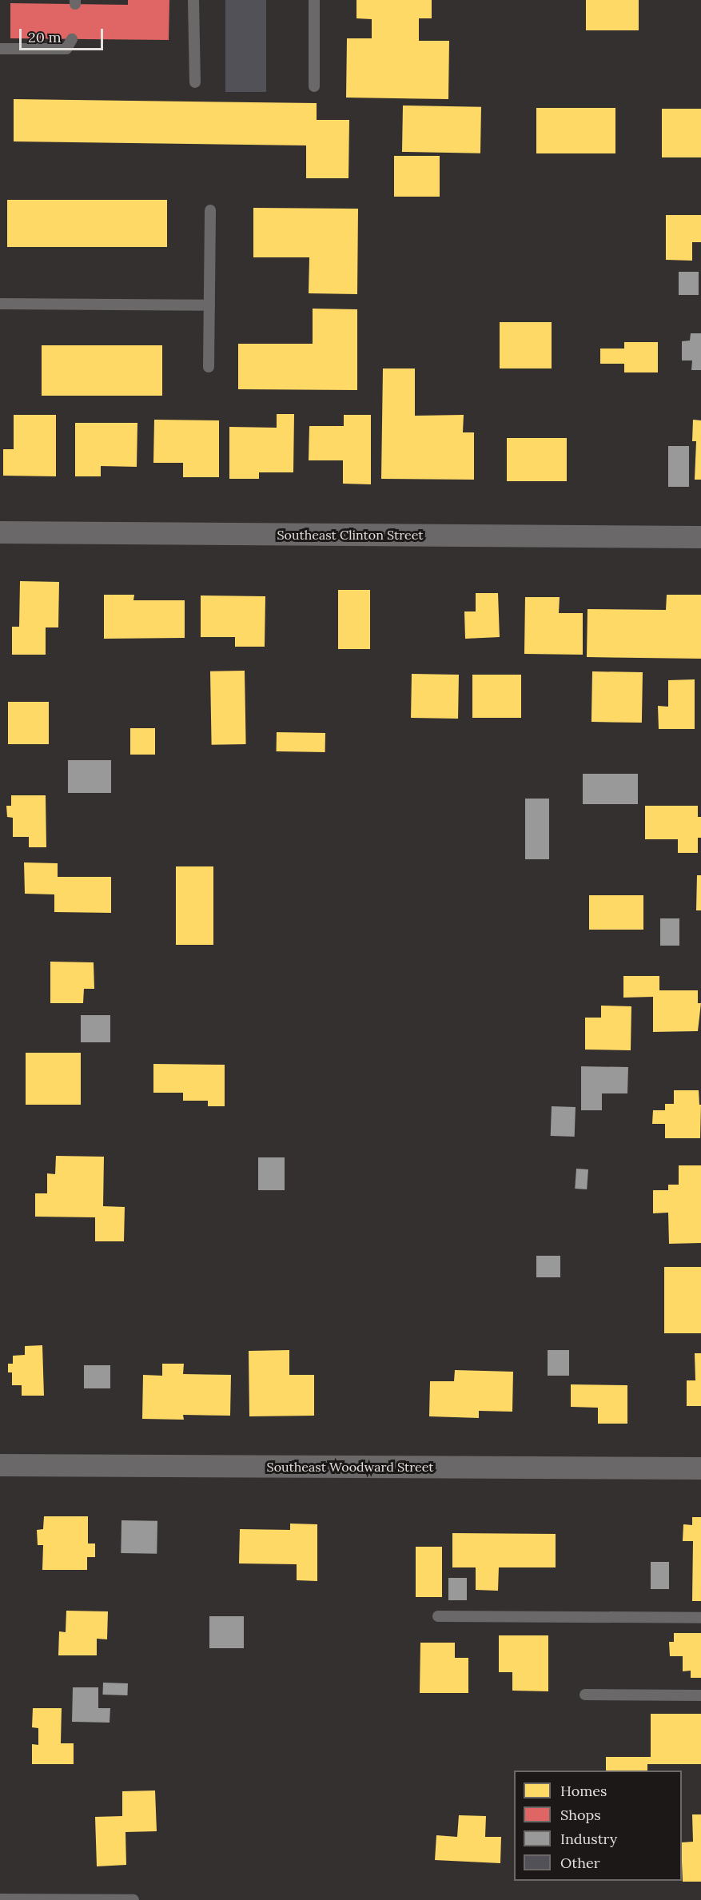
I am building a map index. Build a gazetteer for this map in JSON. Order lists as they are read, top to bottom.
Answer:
{
  "streets": {
    "street": ["Southeast Clinton Street", "Southeast Woodward Street"]
  },
  "legend": [
    "Homes",
    "Shops",
    "Industry",
    "Other"
  ],
  "scale_bar": "20 m"
}
